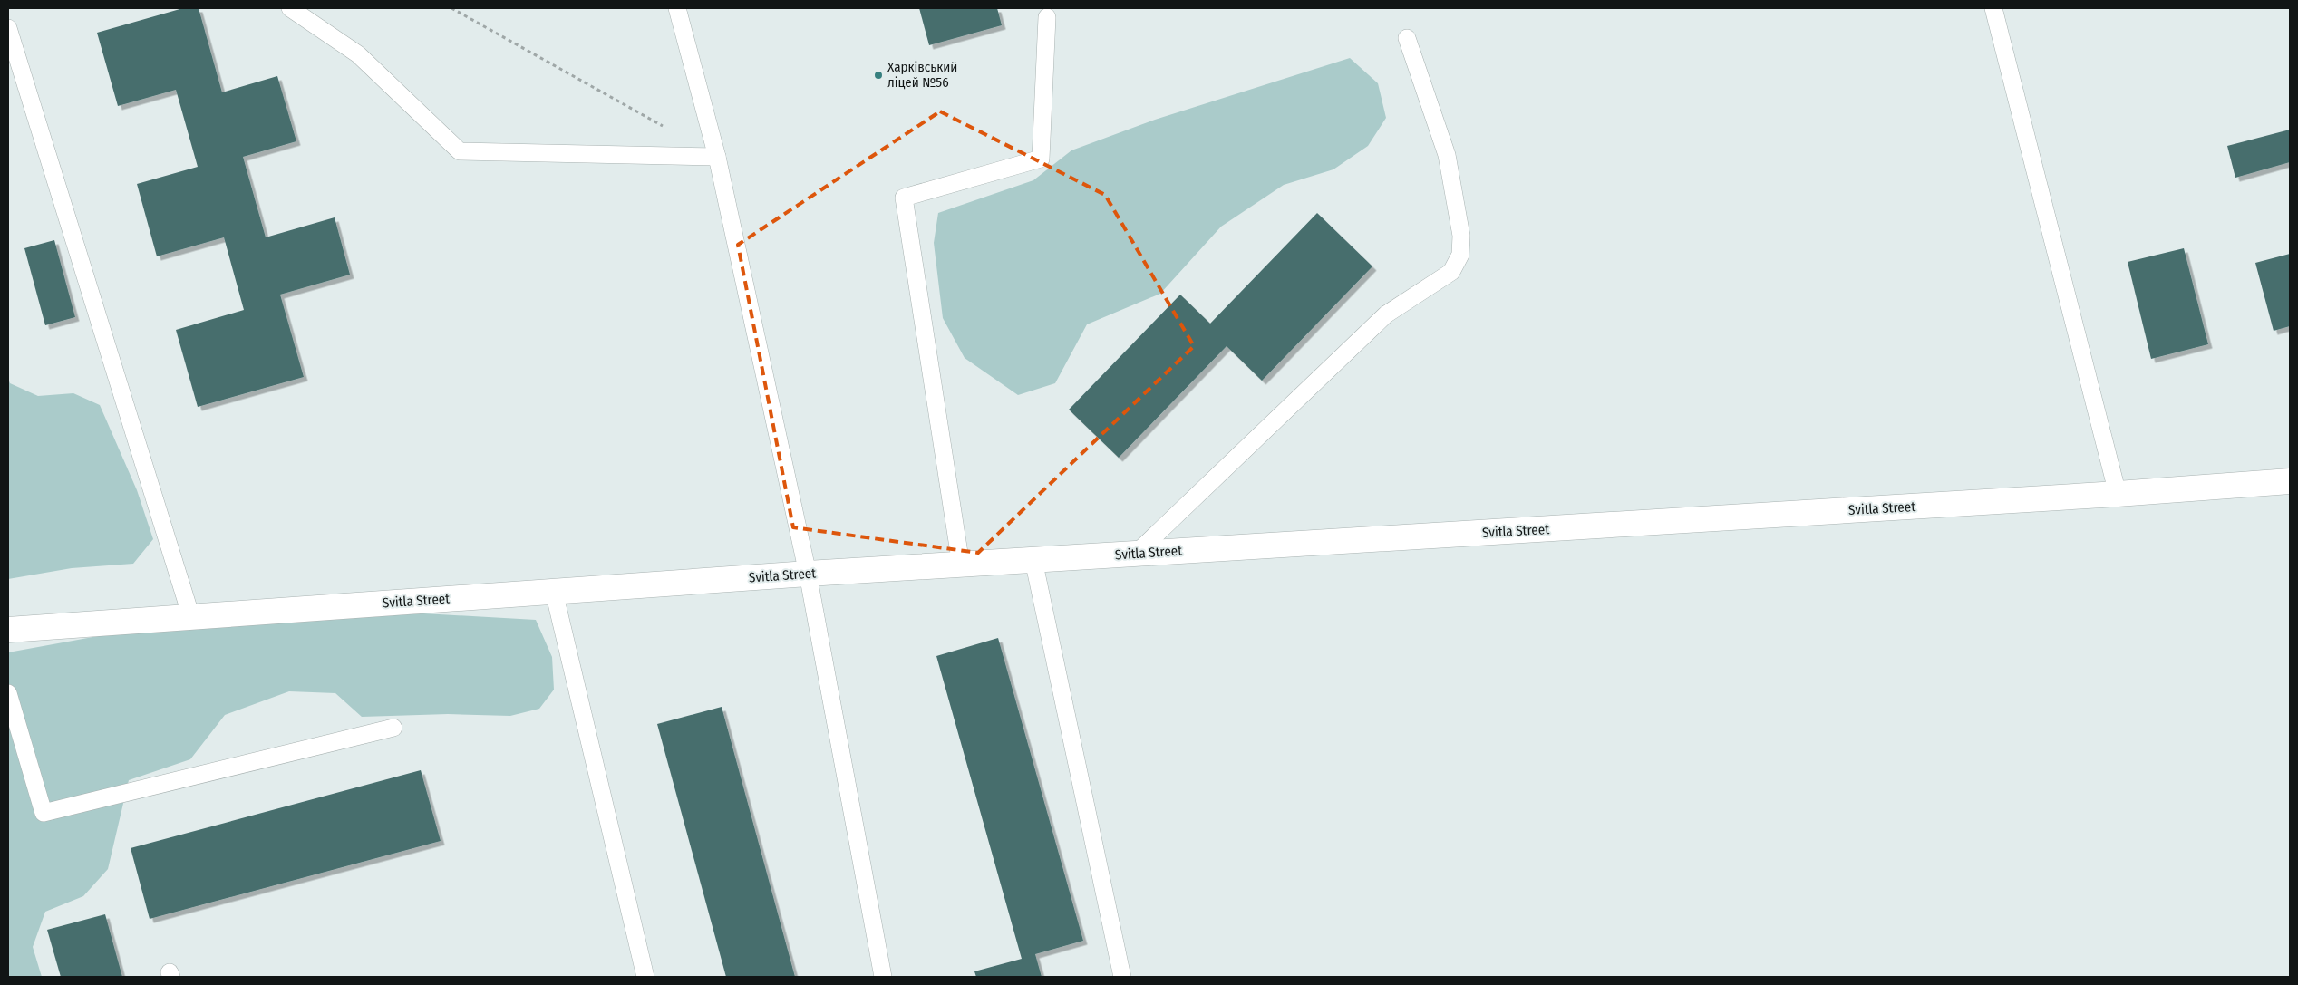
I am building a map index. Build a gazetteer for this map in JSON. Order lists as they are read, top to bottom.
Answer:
{
  "streets": {
    "street": ["Svitla Street"]
  },
  "places": ["Харківський ліцей №56"]
}
